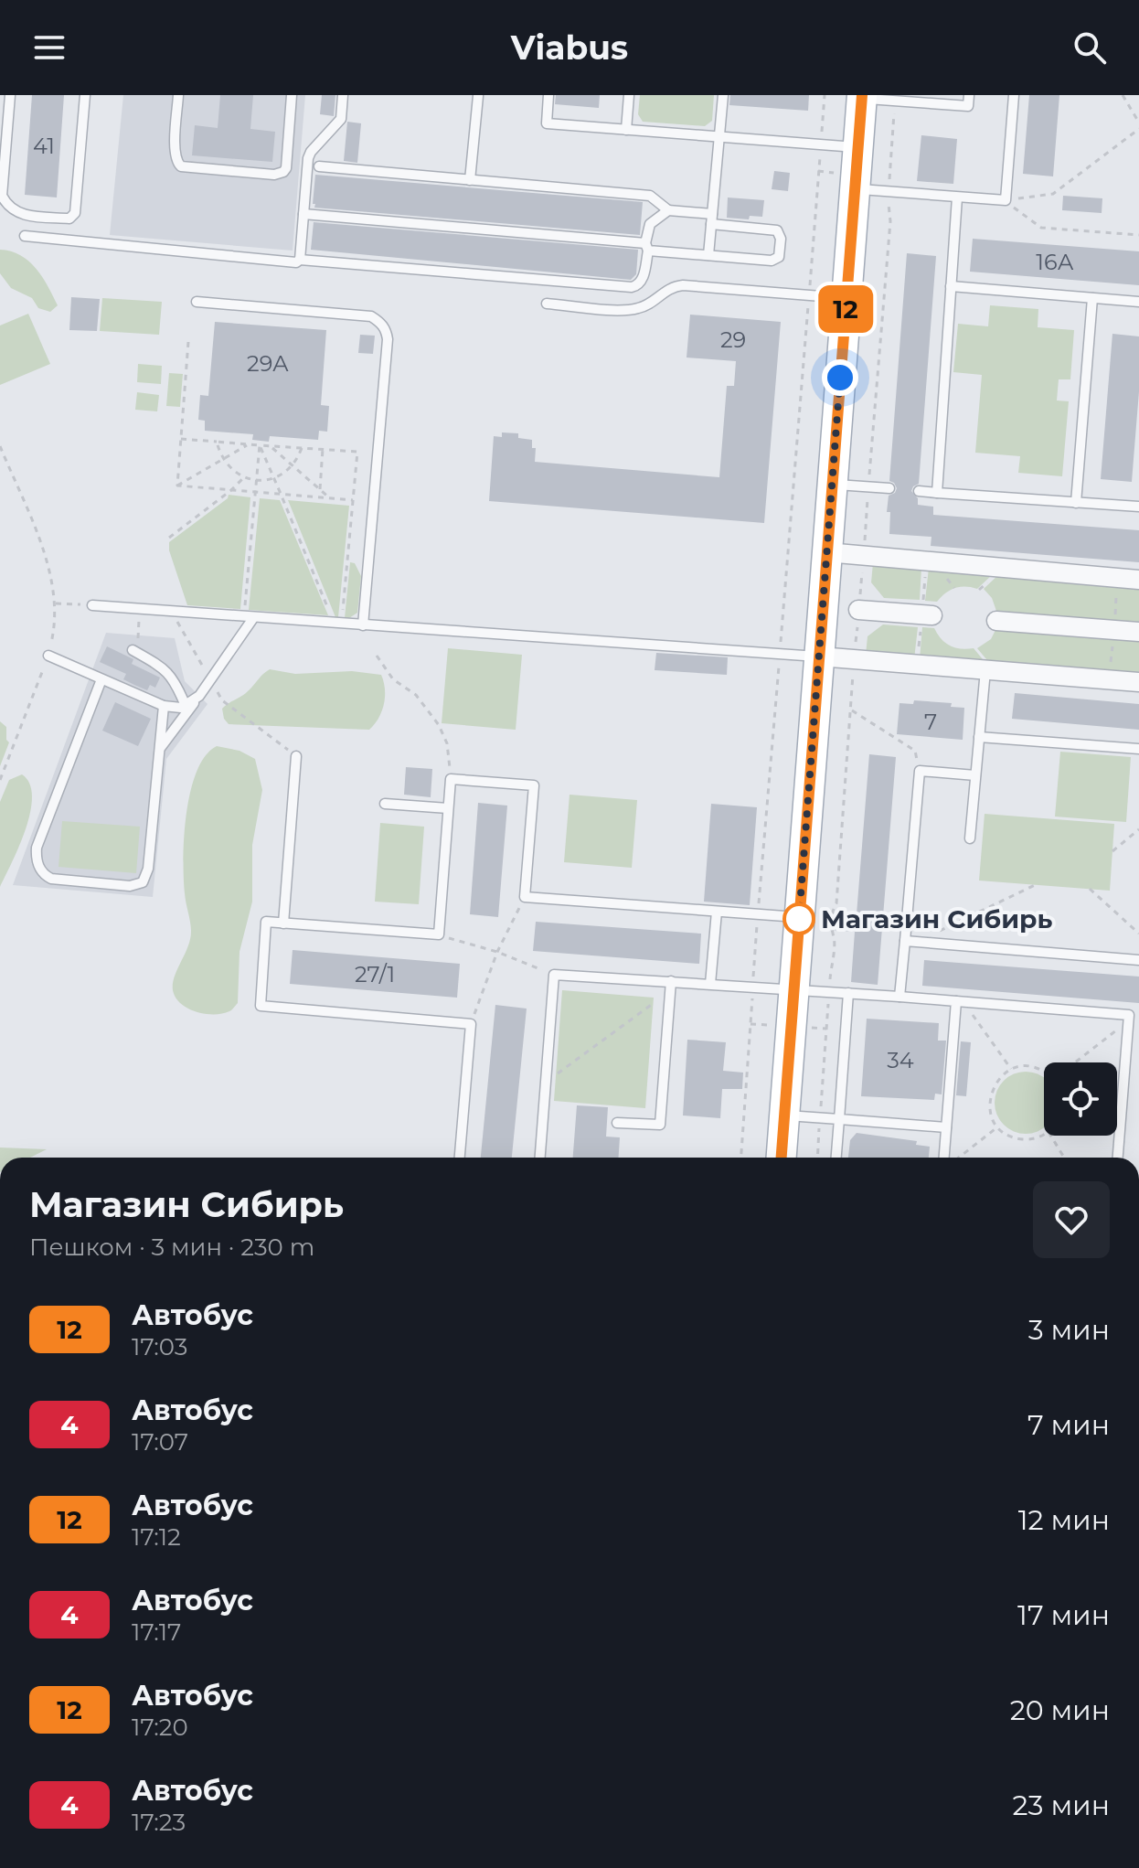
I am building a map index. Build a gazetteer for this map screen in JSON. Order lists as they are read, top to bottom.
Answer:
{
  "places": ["Магазин Сибирь"],
  "lines": ["bus line 12"],
  "house_numbers": [
    "41",
    "16А",
    "29",
    "29А",
    "7",
    "27/1",
    "34"
  ],
  "page": {
    "header": "Viabus",
    "on_map": "12",
    "heading": ["Магазин Сибирь", "Пешком · 3 мин · 230 m"],
    "list": [
      {
        "mark": "12",
        "name": "Автобус",
        "note": "17:03",
        "value": "3 мин"
      },
      {
        "mark": "4",
        "name": "Автобус",
        "note": "17:07",
        "value": "7 мин"
      },
      {
        "mark": "12",
        "name": "Автобус",
        "note": "17:12",
        "value": "12 мин"
      },
      {
        "mark": "4",
        "name": "Автобус",
        "note": "17:17",
        "value": "17 мин"
      },
      {
        "mark": "12",
        "name": "Автобус",
        "note": "17:20",
        "value": "20 мин"
      },
      {
        "mark": "4",
        "name": "Автобус",
        "note": "17:23",
        "value": "23 мин"
      }
    ]
  }
}
